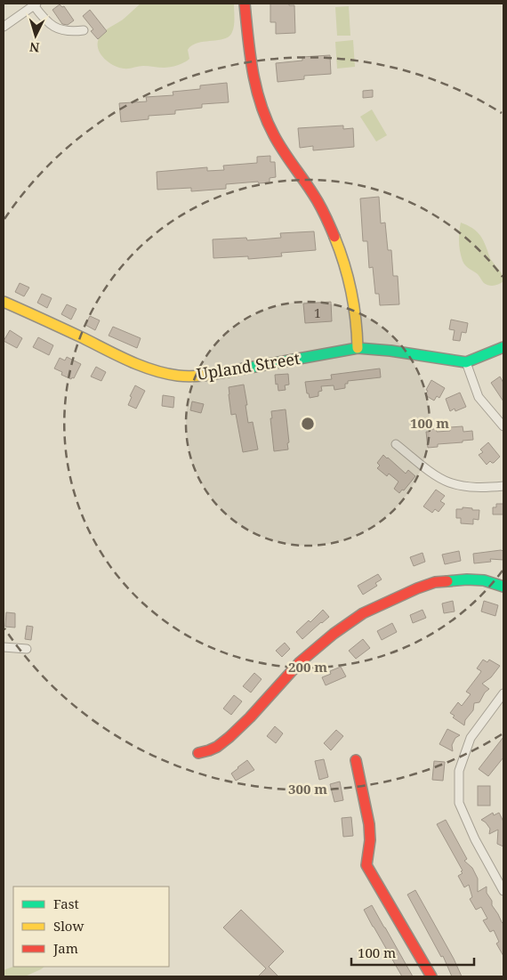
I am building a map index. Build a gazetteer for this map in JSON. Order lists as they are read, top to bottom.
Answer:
{
  "streets": {
    "street": ["Upland Street"]
  },
  "house_numbers": ["1"],
  "legend": ["Fast", "Slow", "Jam"],
  "scale_bar": "100 m",
  "north": "bottom",
  "rings": ["100 m", "200 m", "300 m"]
}
